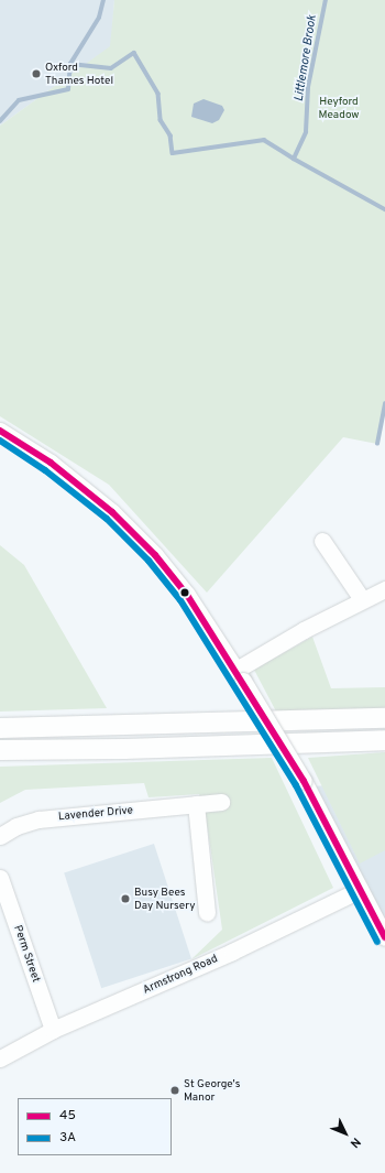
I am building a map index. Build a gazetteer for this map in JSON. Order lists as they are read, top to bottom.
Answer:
{
  "streets": {
    "street": ["Lavender Drive", "Perm Street", "Armstrong Road"]
  },
  "crossings": [
    ["Perm Street", "Armstrong Road"]
  ],
  "water": ["Littlemore Brook"],
  "parks": ["Heyford Meadow"],
  "places": ["Oxford Thames Hotel", "Busy Bees Day Nursery", "St George's Manor"],
  "lines": ["transit line 45", "transit line 3A"],
  "legend": ["45", "3A"],
  "north": "bottom right"
}
